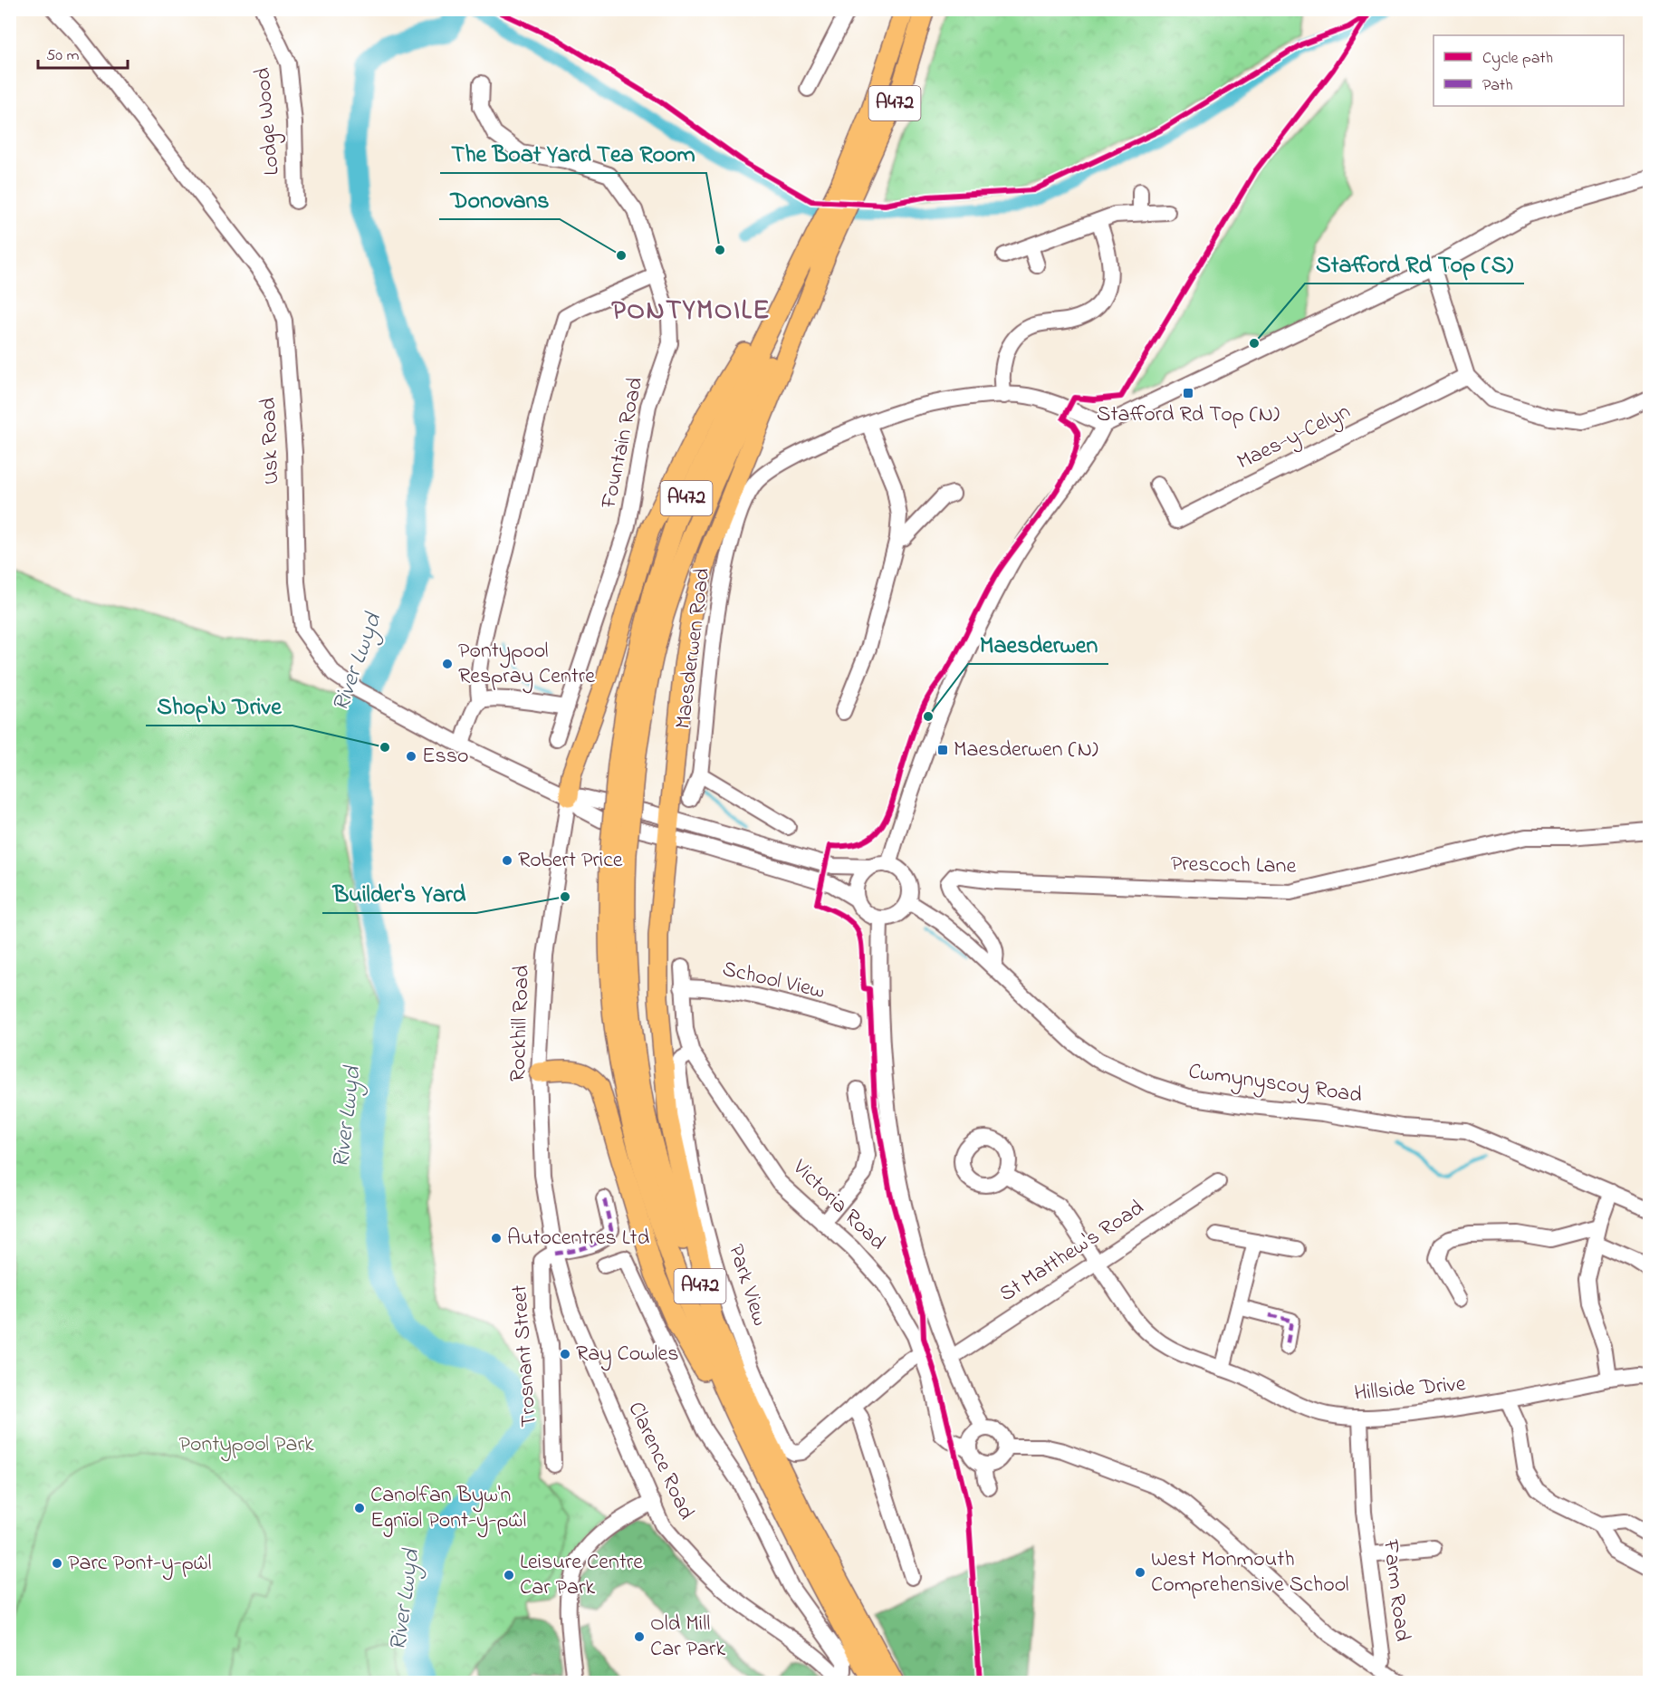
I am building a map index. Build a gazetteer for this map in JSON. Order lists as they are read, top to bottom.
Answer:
{
  "streets": {
    "main road": ["A472"],
    "street": [
      "Lodge Wood",
      "Maes-y-Celyn",
      "Usk Road",
      "Fountain Road",
      "Maesderwen Road",
      "Prescoch Lane",
      "School View",
      "Rockhill Road",
      "Cwmynyscoy Road",
      "Victoria Road",
      "St Matthew's Road",
      "Park View",
      "Trosnant Street",
      "Hillside Drive",
      "Clarence Road",
      "Farm Road"
    ]
  },
  "crossings": [
    ["Usk Road", "Rockhill Road"],
    ["Prescoch Lane", "Cwmynyscoy Road"],
    ["Rockhill Road", "Trosnant Street"],
    ["Rockhill Road", "Clarence Road"],
    ["Victoria Road", "Park View"],
    ["St Matthew's Road", "Hillside Drive"],
    ["Trosnant Street", "Clarence Road"],
    ["Hillside Drive", "Farm Road"]
  ],
  "districts": ["PONTYMOILE"],
  "water": ["River Lwyd"],
  "parks": ["Pontypool Park"],
  "places": {
    "other": [
      "The Boat Yard Tea Room",
      "Donovans",
      "Stafford Rd Top (S)",
      "Pontypool Respray Centre",
      "Maesderwen",
      "Shop'N Drive",
      "Esso",
      "Robert Price",
      "Builder's Yard",
      "Autocentres Ltd",
      "Ray Cowles",
      "Canolfan Byw'n Egnïol Pont-y-pŵl",
      "Parc Pont-y-pŵl",
      "West Monmouth Comprehensive School",
      "Leisure Centre Car Park",
      "Old Mill Car Park"
    ],
    "transit": ["Stafford Rd Top (N)", "Maesderwen (N)"]
  },
  "legend": ["Cycle path", "Path"],
  "scale_bar": "50 m"
}
